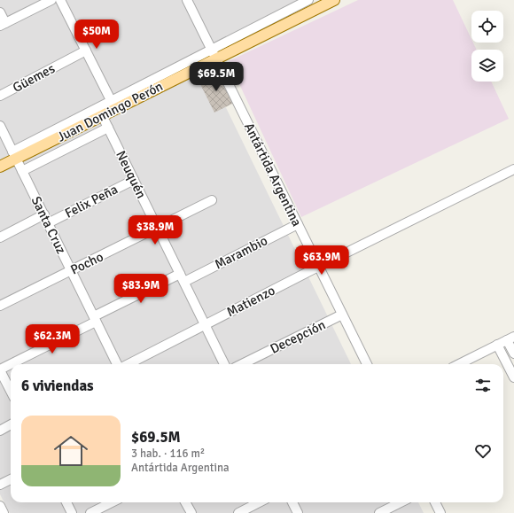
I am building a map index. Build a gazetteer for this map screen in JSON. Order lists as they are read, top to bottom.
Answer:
{
  "streets": {
    "main road": ["Juan Domingo Perón"],
    "street": [
      "Güemes",
      "Neuquén",
      "Antártida Argentina",
      "Felix Peña",
      "Santa Cruz",
      "Marambio",
      "Pocho",
      "Matienzo",
      "Decepción"
    ]
  },
  "crossings": [
    ["Juan Domingo Perón", "Neuquén"],
    ["Juan Domingo Perón", "Antártida Argentina"],
    ["Juan Domingo Perón", "Santa Cruz"],
    ["Neuquén", "Felix Peña"],
    ["Neuquén", "Marambio"],
    ["Neuquén", "Pocho"],
    ["Neuquén", "Matienzo"],
    ["Antártida Argentina", "Marambio"],
    ["Antártida Argentina", "Matienzo"],
    ["Antártida Argentina", "Decepción"],
    ["Felix Peña", "Santa Cruz"],
    ["Santa Cruz", "Marambio"],
    ["Santa Cruz", "Pocho"]
  ],
  "page": {
    "price": [
      "$50M",
      "$69.5M",
      "$38.9M",
      "$63.9M",
      "$83.9M",
      "$62.3M"
    ],
    "heading": "6 viviendas",
    "list": [
      {
        "name": "$69.5M",
        "note": "3 hab. · 116 m² · Antártida Argentina"
      }
    ]
  }
}
